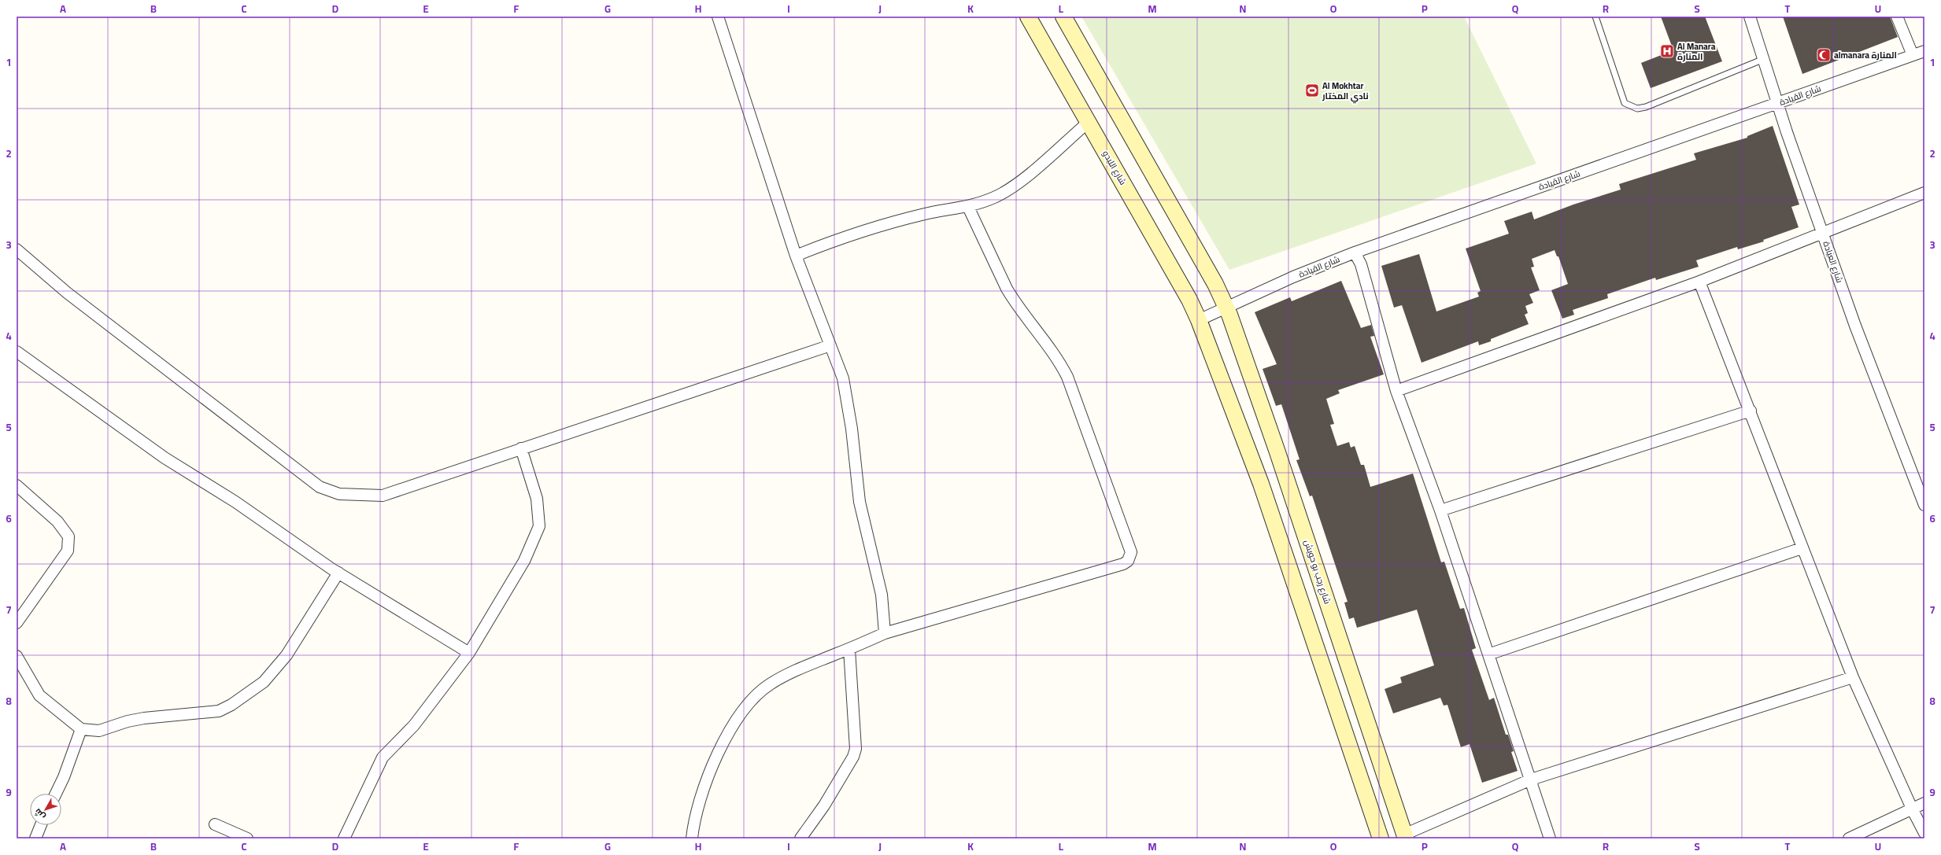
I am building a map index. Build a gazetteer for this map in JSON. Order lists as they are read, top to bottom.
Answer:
{
  "streets": {
    "main road": ["شارع الليدو", "شارع رجب بو حويش"],
    "street": ["شارع القيادة", "شارع العيادة"]
  },
  "crossings": [
    ["شارع القيادة", "شارع الليدو"],
    ["شارع القيادة", "شارع العيادة"],
    ["شارع القيادة", "شارع رجب بو حويش"]
  ],
  "places": {
    "hospital": ["Al Manara المنارة"],
    "mosque": ["almanara المنارة"],
    "sports": ["Al Mokhtar نادي المختار"]
  },
  "north": "bottom left",
  "grid": {
    "columns": [
      "A",
      "B",
      "C",
      "D",
      "E",
      "F",
      "G",
      "H",
      "I",
      "J",
      "K",
      "L",
      "M",
      "N",
      "O",
      "P",
      "Q",
      "R",
      "S",
      "T",
      "U"
    ],
    "rows": [
      "1",
      "2",
      "3",
      "4",
      "5",
      "6",
      "7",
      "8",
      "9"
    ]
  }
}
